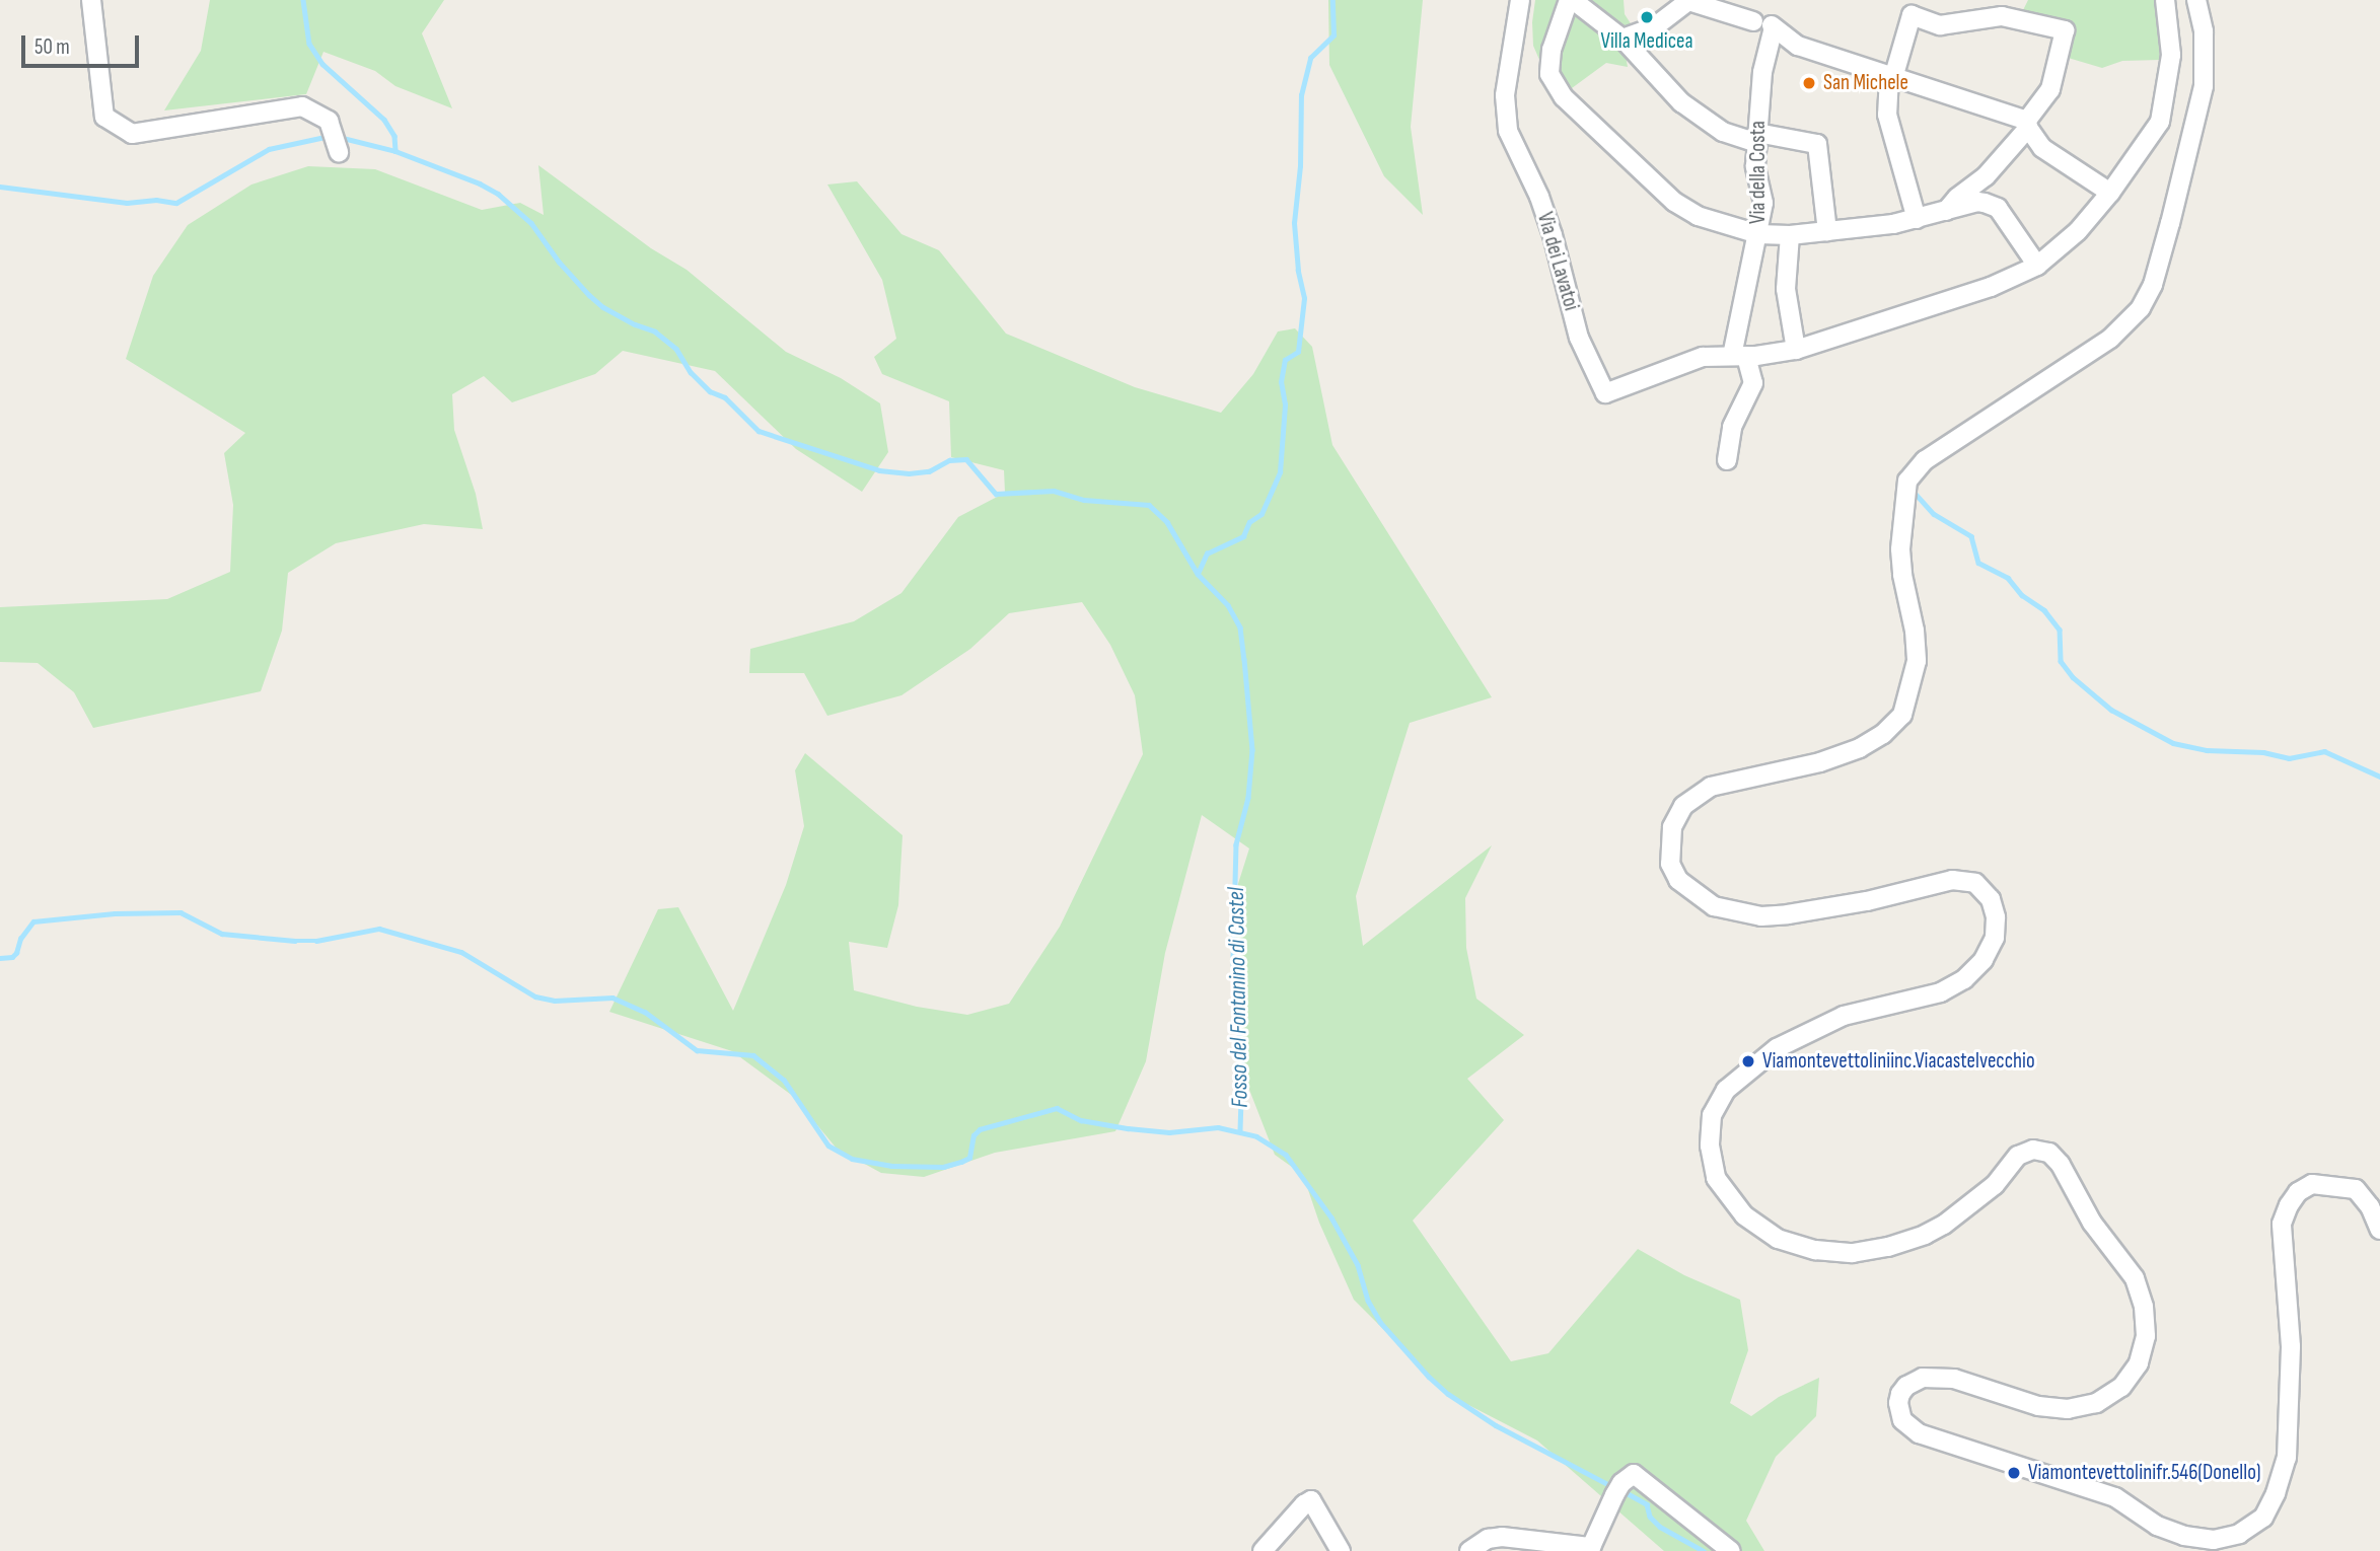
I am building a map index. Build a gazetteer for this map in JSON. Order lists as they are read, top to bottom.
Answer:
{
  "streets": {
    "street": ["Via della Costa", "Via dei Lavatoi"]
  },
  "crossings": [
    ["Via della Costa", "Via dei Lavatoi"]
  ],
  "water": ["Fosso del Fontanino di Castel"],
  "places": [
    "Villa Medicea",
    "San Michele",
    "Viamontevettoliniinc.Viacastelvecchio",
    "Viamontevettolinifr.546(Donello)"
  ],
  "scale_bar": "50 m"
}
